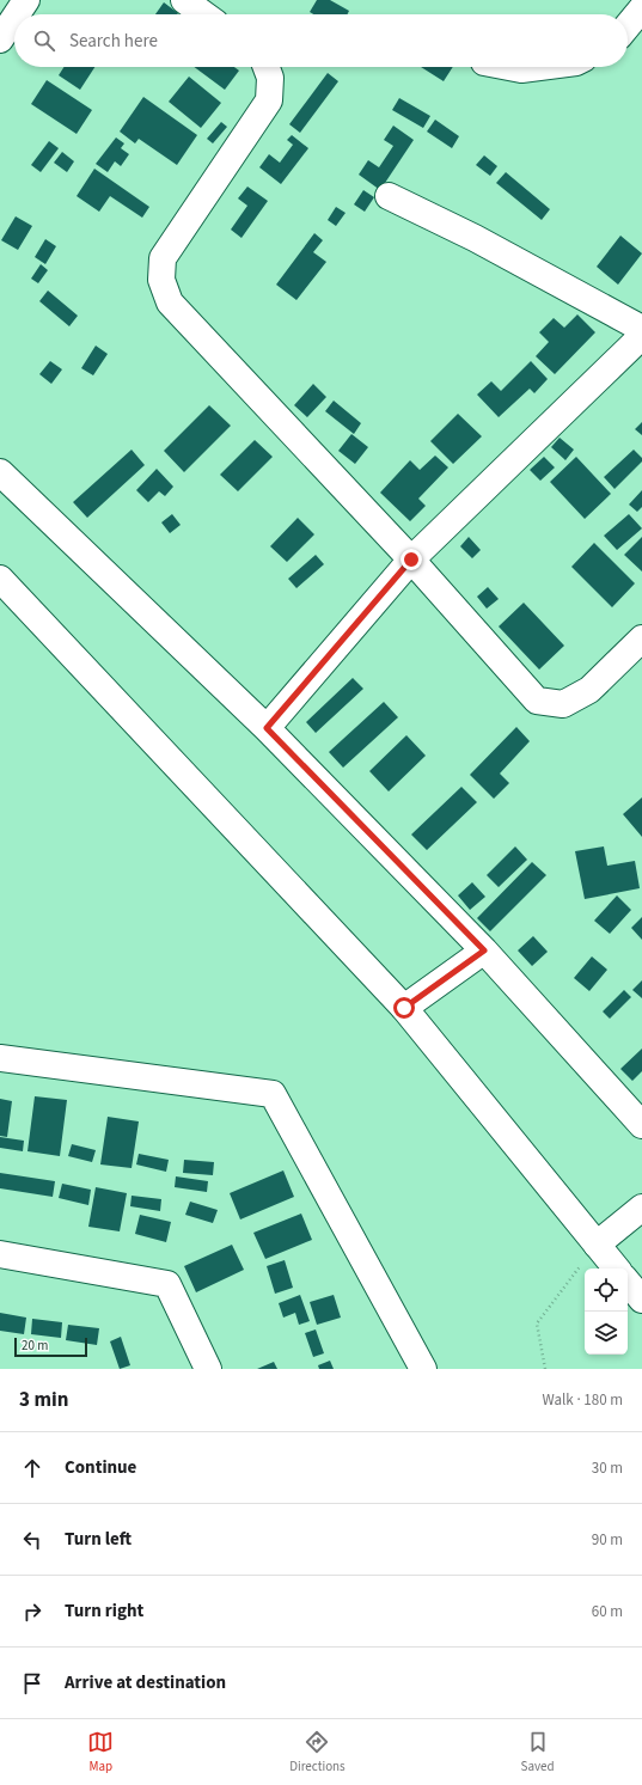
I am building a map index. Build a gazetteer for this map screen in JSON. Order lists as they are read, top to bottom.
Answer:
{
  "scale_bar": "20 m",
  "page": {
    "search": "Search here",
    "scale": "20 m",
    "heading": ["3 min", "Walk · 180 m"],
    "list": [
      ["Continue", "30 m"],
      ["Turn left", "90 m"],
      ["Turn right", "60 m"],
      "Arrive at destination"
    ],
    "nav": ["Map", "Directions", "Saved"]
  }
}
